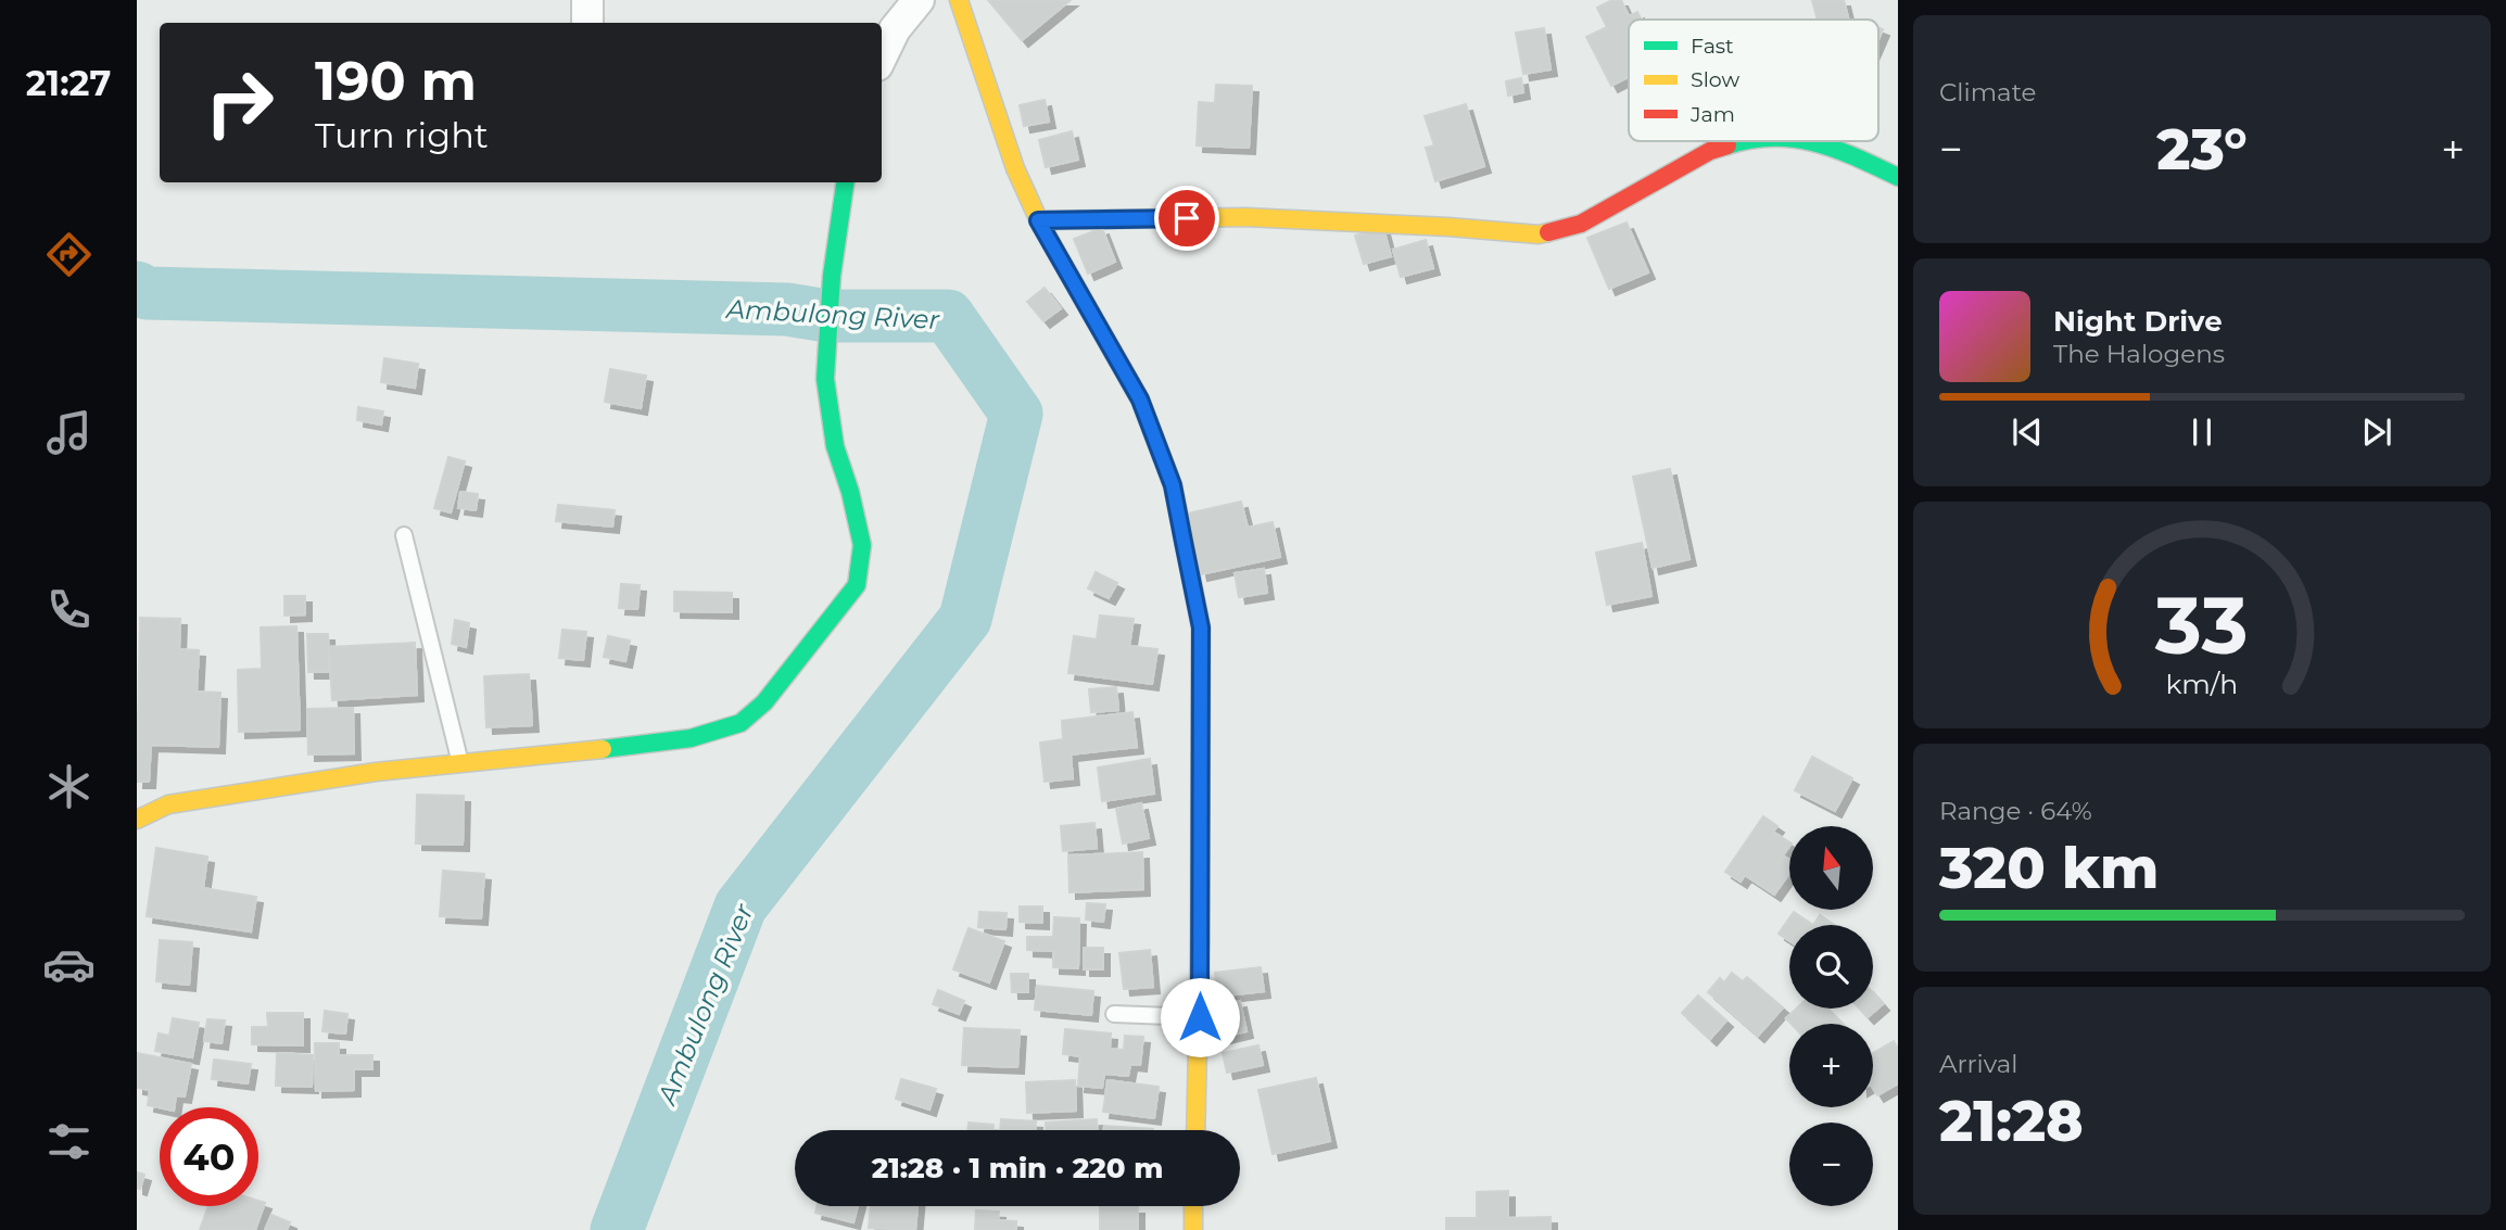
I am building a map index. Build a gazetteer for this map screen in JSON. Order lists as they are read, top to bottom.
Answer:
{
  "water": ["Ambulong River"],
  "legend": ["Fast", "Slow", "Jam"],
  "north": "top",
  "page": {
    "tabs": "21:27",
    "tile": [
      "Climate",
      ["Range · 64%", "320 km"],
      ["Arrival", "21:28"]
    ],
    "turn": ["190 m", "Turn right"],
    "heat": ["−", "23°", "+"],
    "song": ["Night Drive", "The Halogens"],
    "map_buttons": ["+", "−"],
    "limit": "40",
    "trip": "21:28 · 1 min · 220 m",
    "gauge": ["33", "km/h"]
  }
}
